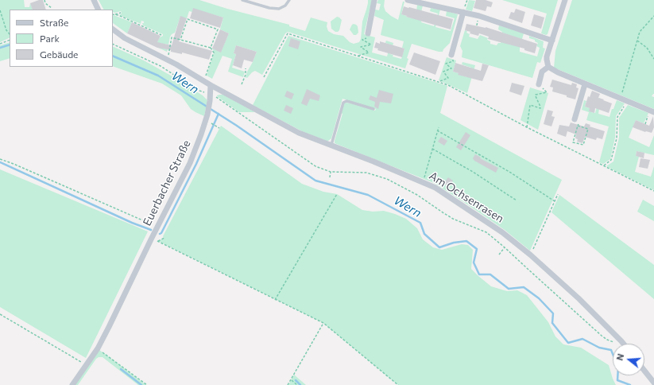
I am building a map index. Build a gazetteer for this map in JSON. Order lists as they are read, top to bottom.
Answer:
{
  "streets": {
    "street": ["Euerbacher Straße", "Am Ochsenrasen"]
  },
  "crossings": [
    ["Euerbacher Straße", "Am Ochsenrasen"]
  ],
  "water": ["Wern"],
  "legend": ["Straße", "Park", "Gebäude"],
  "north": "left"
}
